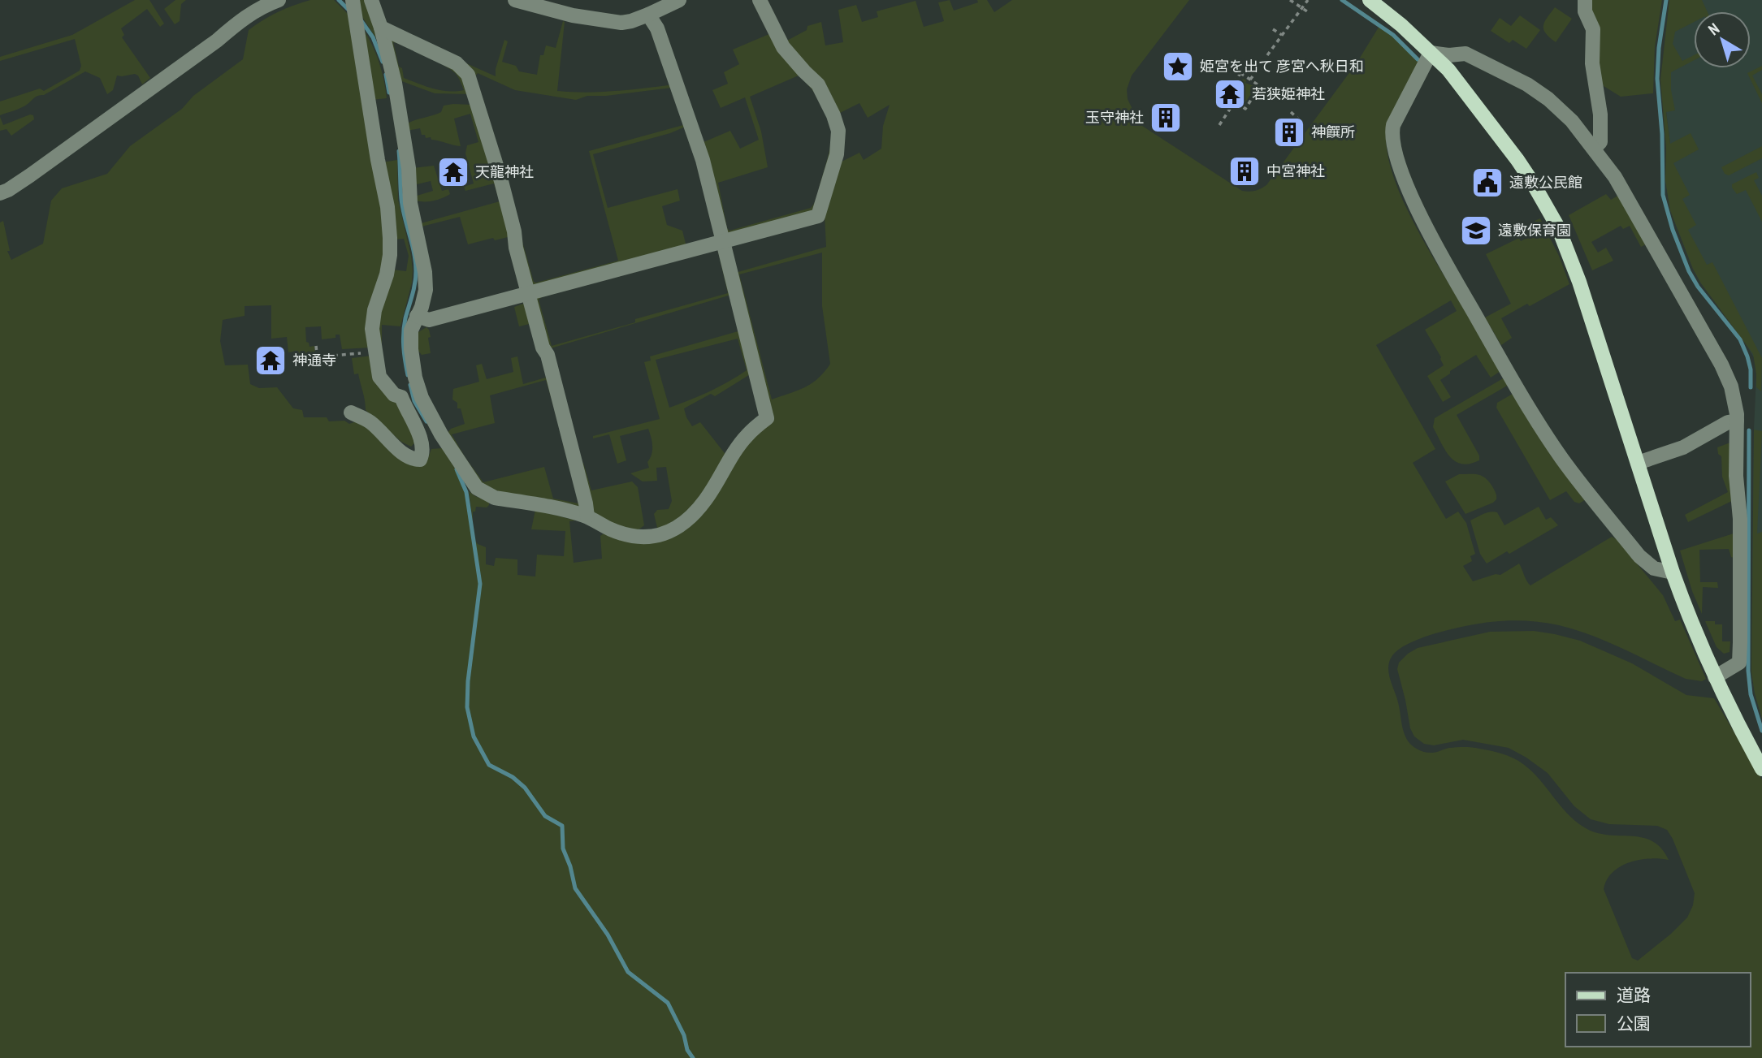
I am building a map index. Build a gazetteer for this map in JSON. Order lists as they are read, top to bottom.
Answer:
{
  "places": {
    "place": ["姫宮を出て 彦宮へ秋日和"],
    "temple": ["若狭姫神社", "天龍神社", "神通寺"],
    "building": ["玉守神社", "神饌所", "中宮神社"],
    "public building": ["遠敷公民館"],
    "school or university": ["遠敷保育園"]
  },
  "legend": ["道路", "公園"],
  "north": "top left"
}
